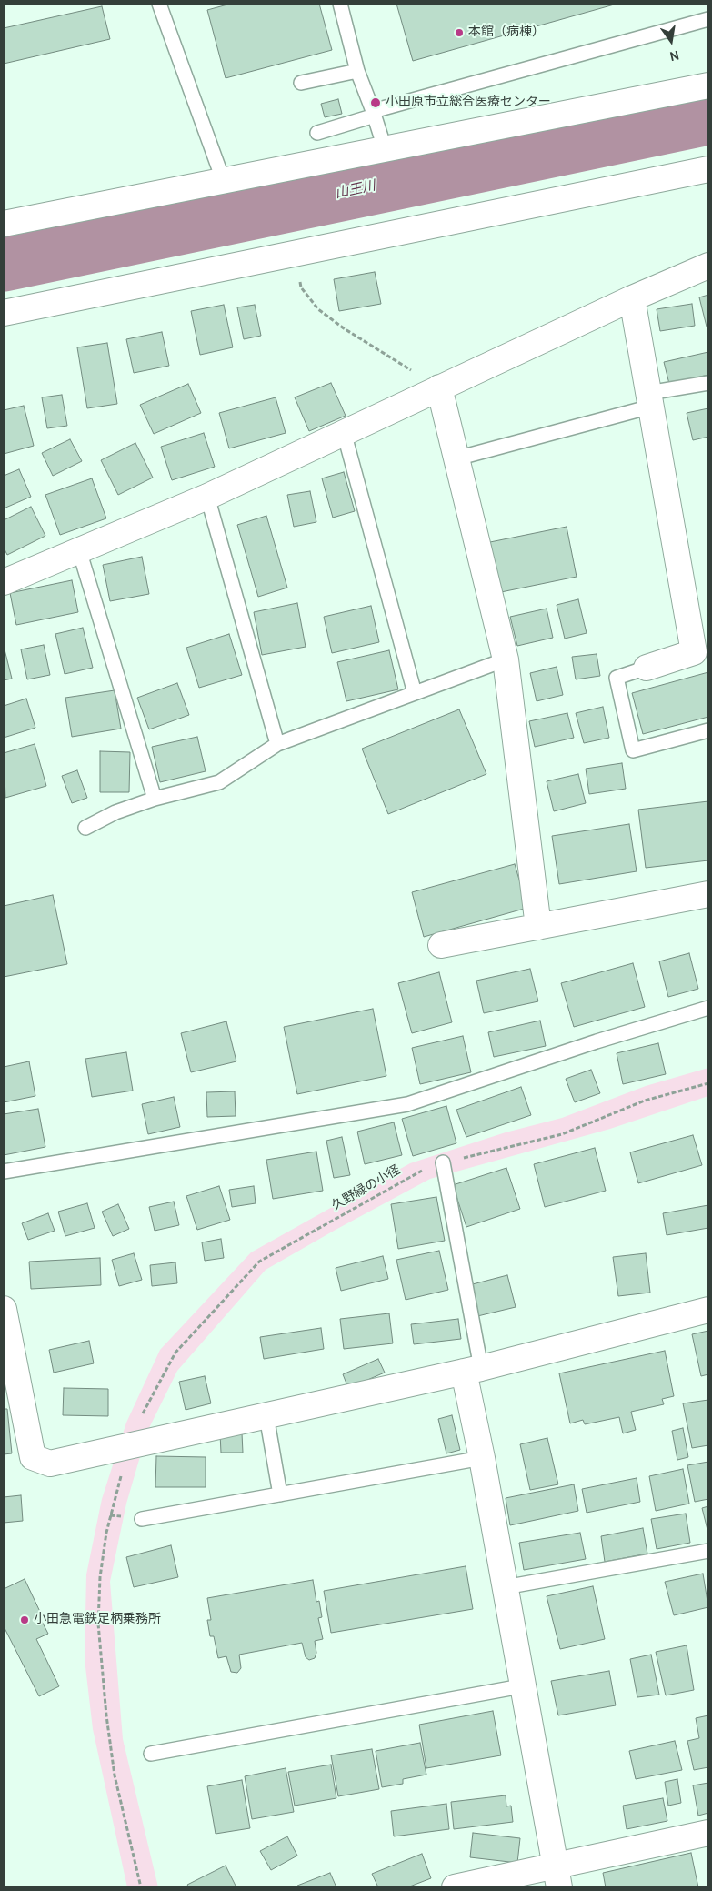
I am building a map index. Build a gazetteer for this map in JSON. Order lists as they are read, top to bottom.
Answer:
{
  "streets": {
    "path": ["久野緑の小径"]
  },
  "water": ["山王川"],
  "places": ["本館（病棟）", "小田原市立総合医療センター", "小田急電鉄足柄乗務所"],
  "north": "bottom"
}
